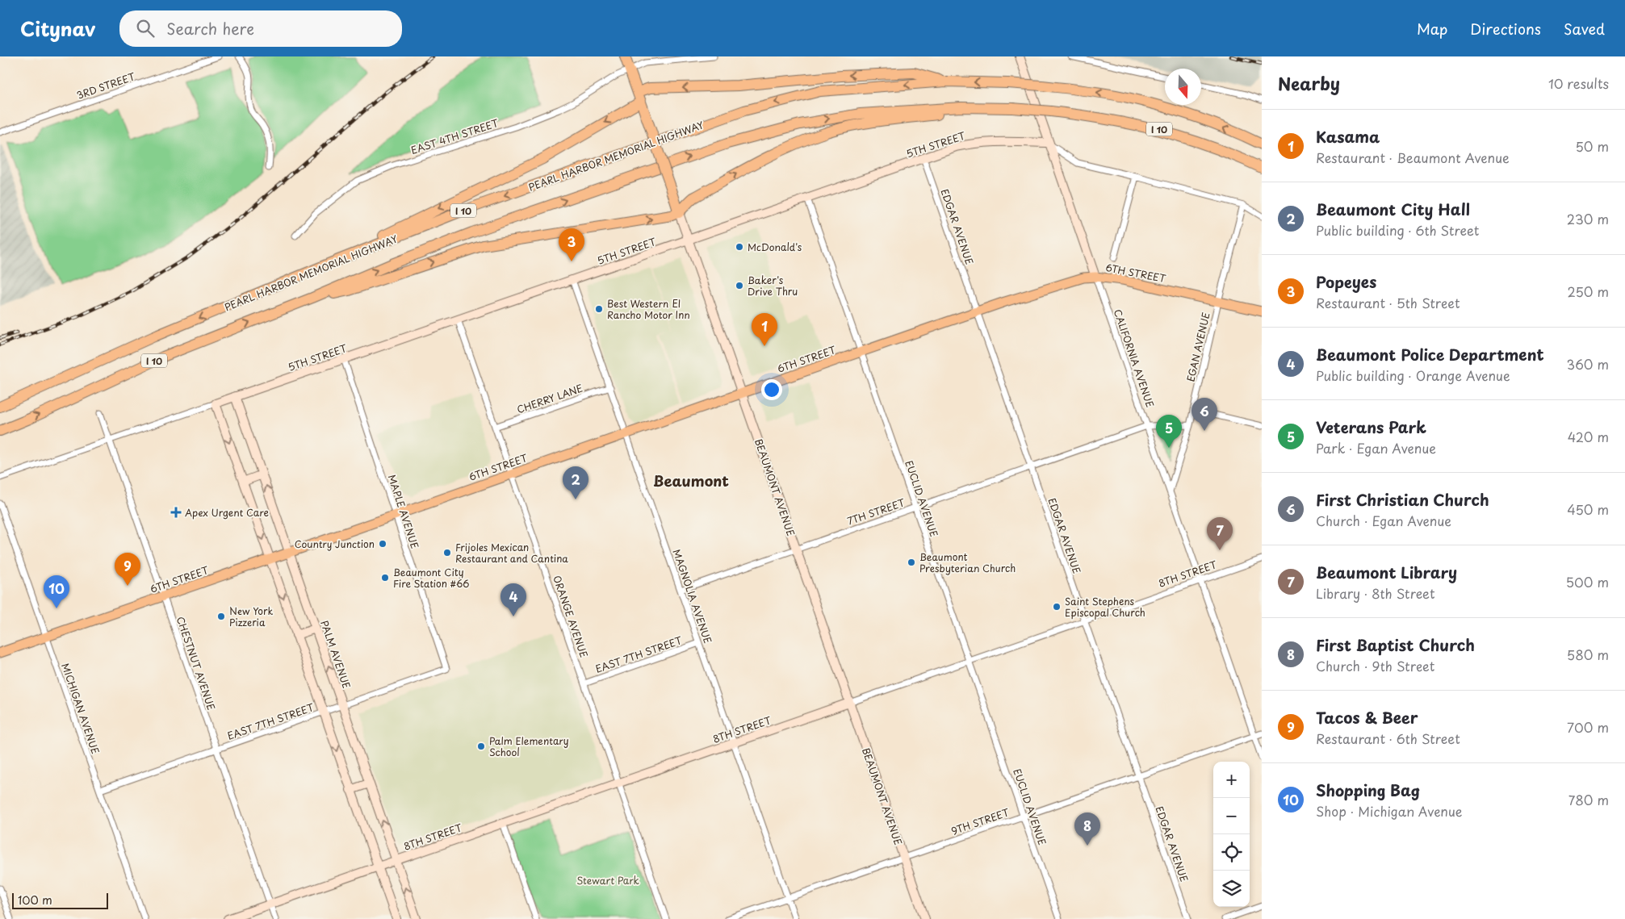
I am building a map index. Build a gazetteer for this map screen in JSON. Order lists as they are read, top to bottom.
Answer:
{
  "streets": {
    "highway": ["I 10", "PEARL HARBOR MEMORIAL HIGHWAY", "BEAUMONT AVENUE"],
    "main road": ["6TH STREET"],
    "street": [
      "3RD STREET",
      "EAST 4TH STREET",
      "5TH STREET",
      "EDGAR AVENUE",
      "EGAN AVENUE",
      "CALIFORNIA AVENUE",
      "CHERRY LANE",
      "EUCLID AVENUE",
      "MAPLE AVENUE",
      "7TH STREET",
      "8TH STREET",
      "MAGNOLIA AVENUE",
      "ORANGE AVENUE",
      "PALM AVENUE",
      "EAST 7TH STREET",
      "CHESTNUT AVENUE",
      "MICHIGAN AVENUE",
      "9TH STREET"
    ]
  },
  "crossings": [
    ["EAST 4TH STREET", "BEAUMONT AVENUE"],
    ["5TH STREET", "EDGAR AVENUE"],
    ["5TH STREET", "CALIFORNIA AVENUE"],
    ["5TH STREET", "BEAUMONT AVENUE"],
    ["5TH STREET", "EUCLID AVENUE"],
    ["5TH STREET", "MAPLE AVENUE"],
    ["5TH STREET", "MAGNOLIA AVENUE"],
    ["5TH STREET", "ORANGE AVENUE"],
    ["5TH STREET", "PALM AVENUE"],
    ["5TH STREET", "CHESTNUT AVENUE"],
    ["EDGAR AVENUE", "6TH STREET"],
    ["EDGAR AVENUE", "7TH STREET"],
    ["EDGAR AVENUE", "8TH STREET"],
    ["EDGAR AVENUE", "9TH STREET"],
    ["6TH STREET", "EGAN AVENUE"],
    ["6TH STREET", "CALIFORNIA AVENUE"],
    ["6TH STREET", "BEAUMONT AVENUE"],
    ["6TH STREET", "EUCLID AVENUE"],
    ["6TH STREET", "MAPLE AVENUE"],
    ["6TH STREET", "MAGNOLIA AVENUE"],
    ["6TH STREET", "ORANGE AVENUE"],
    ["6TH STREET", "PALM AVENUE"],
    ["6TH STREET", "CHESTNUT AVENUE"],
    ["6TH STREET", "MICHIGAN AVENUE"],
    ["EGAN AVENUE", "CALIFORNIA AVENUE"],
    ["EGAN AVENUE", "7TH STREET"],
    ["CALIFORNIA AVENUE", "7TH STREET"],
    ["CALIFORNIA AVENUE", "8TH STREET"],
    ["CALIFORNIA AVENUE", "9TH STREET"],
    ["CHERRY LANE", "MAGNOLIA AVENUE"],
    ["CHERRY LANE", "ORANGE AVENUE"],
    ["BEAUMONT AVENUE", "7TH STREET"],
    ["BEAUMONT AVENUE", "8TH STREET"],
    ["BEAUMONT AVENUE", "9TH STREET"],
    ["EUCLID AVENUE", "7TH STREET"],
    ["EUCLID AVENUE", "8TH STREET"],
    ["EUCLID AVENUE", "9TH STREET"],
    ["MAPLE AVENUE", "EAST 7TH STREET"],
    ["7TH STREET", "MAGNOLIA AVENUE"],
    ["8TH STREET", "MAGNOLIA AVENUE"],
    ["8TH STREET", "ORANGE AVENUE"],
    ["8TH STREET", "PALM AVENUE"],
    ["8TH STREET", "CHESTNUT AVENUE"],
    ["MAGNOLIA AVENUE", "EAST 7TH STREET"],
    ["MAGNOLIA AVENUE", "9TH STREET"],
    ["ORANGE AVENUE", "EAST 7TH STREET"],
    ["PALM AVENUE", "EAST 7TH STREET"],
    ["EAST 7TH STREET", "CHESTNUT AVENUE"],
    ["EAST 7TH STREET", "MICHIGAN AVENUE"]
  ],
  "districts": ["Beaumont"],
  "parks": ["Stewart Park"],
  "places": {
    "other": [
      "McDonald's",
      "Baker's Drive Thru",
      "Best Western El Rancho Motor Inn",
      "Country Junction",
      "Frijoles Mexican Restaurant and Cantina",
      "Beaumont Presbyterian Church",
      "Beaumont City Fire Station #66",
      "Saint Stephens Episcopal Church",
      "New York Pizzeria",
      "Palm Elementary School"
    ],
    "health": ["Apex Urgent Care"]
  },
  "scale_bar": "100 m",
  "north": "bottom",
  "page": {
    "header": "Citynav",
    "search": "Search here",
    "nav": ["Map", "Directions", "Saved"],
    "heading": ["Nearby", "10 results"],
    "list": [
      {
        "mark": "1",
        "name": "Kasama",
        "note": "Restaurant · Beaumont Avenue",
        "value": "50 m"
      },
      {
        "mark": "2",
        "name": "Beaumont City Hall",
        "note": "Public building · 6th Street",
        "value": "230 m"
      },
      {
        "mark": "3",
        "name": "Popeyes",
        "note": "Restaurant · 5th Street",
        "value": "250 m"
      },
      {
        "mark": "4",
        "name": "Beaumont Police Department",
        "note": "Public building · Orange Avenue",
        "value": "360 m"
      },
      {
        "mark": "5",
        "name": "Veterans Park",
        "note": "Park · Egan Avenue",
        "value": "420 m"
      },
      {
        "mark": "6",
        "name": "First Christian Church",
        "note": "Church · Egan Avenue",
        "value": "450 m"
      },
      {
        "mark": "7",
        "name": "Beaumont Library",
        "note": "Library · 8th Street",
        "value": "500 m"
      },
      {
        "mark": "8",
        "name": "First Baptist Church",
        "note": "Church · 9th Street",
        "value": "580 m"
      },
      {
        "mark": "9",
        "name": "Tacos & Beer",
        "note": "Restaurant · 6th Street",
        "value": "700 m"
      },
      {
        "mark": "10",
        "name": "Shopping Bag",
        "note": "Shop · Michigan Avenue",
        "value": "780 m"
      }
    ],
    "pins": [
      "3",
      "1",
      "6",
      "5",
      "2",
      "7",
      "9",
      "10",
      "4",
      "8"
    ],
    "map_buttons": ["+", "−"],
    "scale": "100 m"
  }
}
